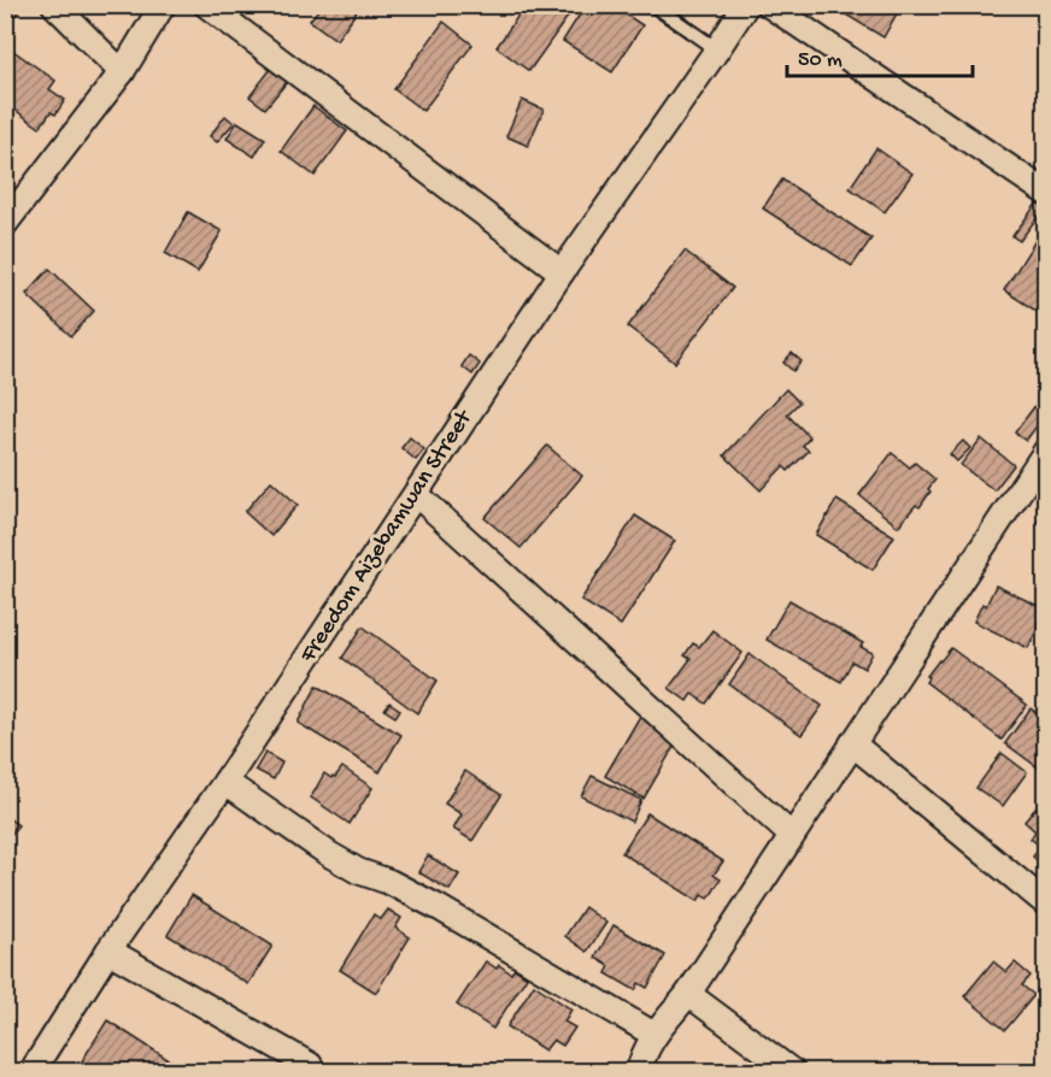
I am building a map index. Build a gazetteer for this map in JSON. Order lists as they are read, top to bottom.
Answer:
{
  "streets": {
    "street": ["Freedom Aizebamwan Street"]
  },
  "scale_bar": "50 m"
}
